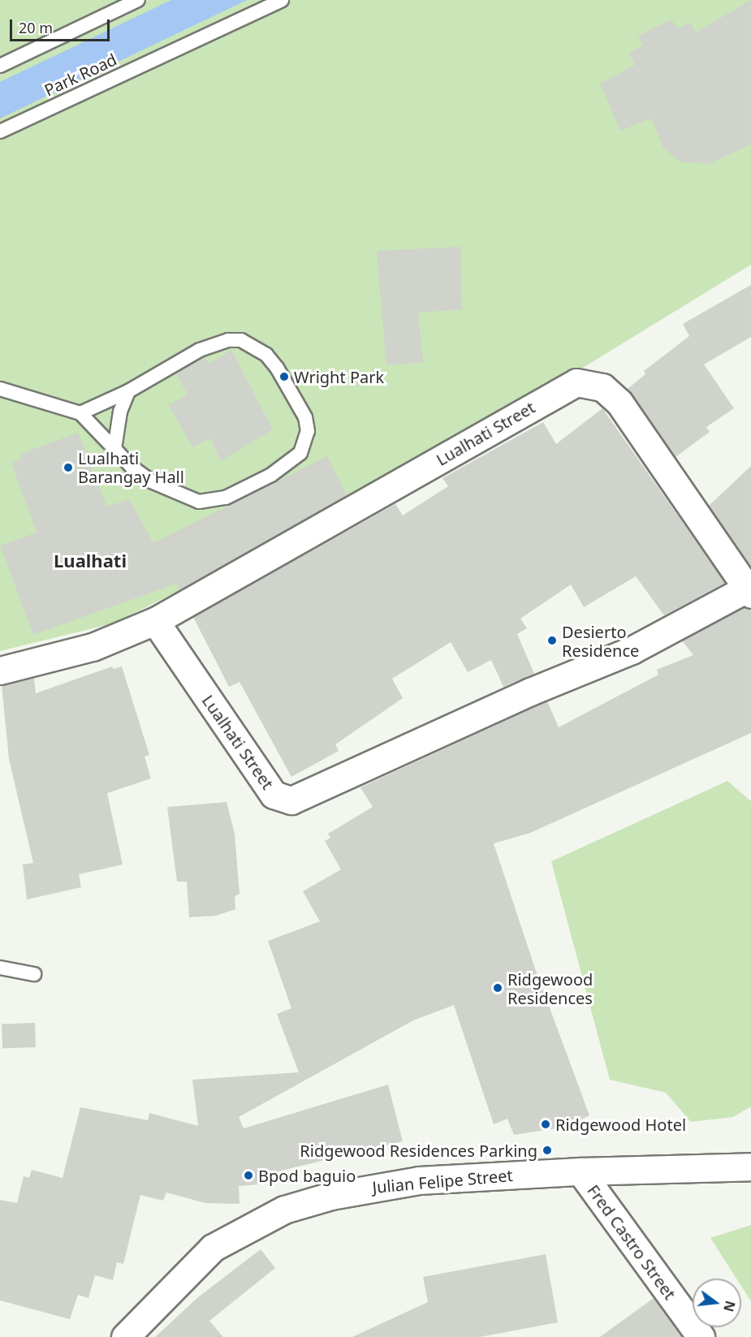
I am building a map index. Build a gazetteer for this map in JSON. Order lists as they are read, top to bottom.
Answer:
{
  "streets": {
    "street": ["Lualhati Street", "Julian Felipe Street", "Fred Castro Street"],
    "lane": ["Park Road"]
  },
  "crossings": [
    ["Julian Felipe Street", "Fred Castro Street"]
  ],
  "districts": ["Lualhati"],
  "places": [
    "Wright Park",
    "Lualhati Barangay Hall",
    "Desierto Residence",
    "Ridgewood Residences",
    "Ridgewood Hotel",
    "Ridgewood Residences Parking",
    "Bpod baguio"
  ],
  "scale_bar": "20 m",
  "north": "right"
}
